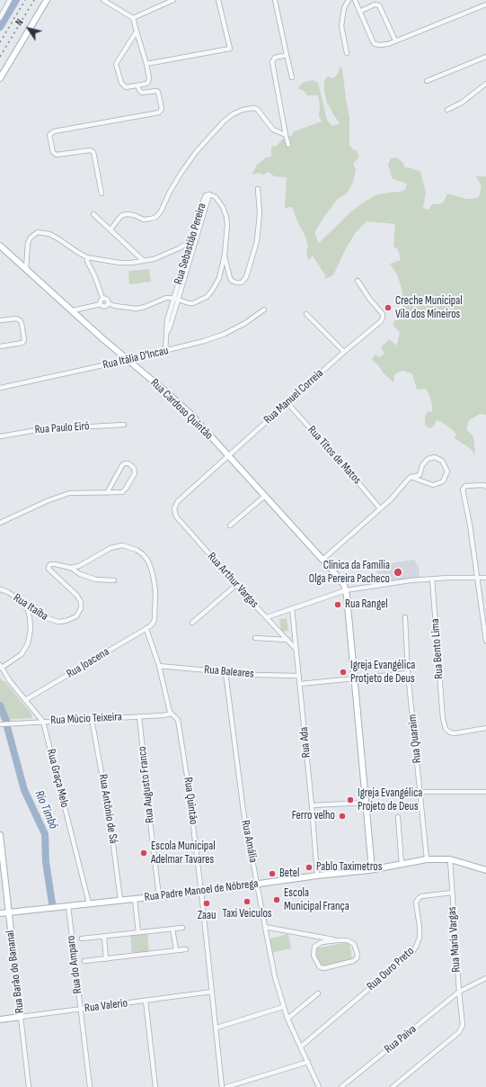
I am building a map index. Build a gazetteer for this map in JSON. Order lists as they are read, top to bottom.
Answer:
{
  "streets": {
    "main road": [
      "Rua Cardoso Quintão",
      "Rua Padre Manoel de Nóbrega",
      "Rua Barão do Bananal",
      "Rua Valerio"
    ],
    "street": [
      "Rua Sebastião Pereira",
      "Rua Itália D'Incau",
      "Rua Manuel Correia",
      "Rua Paulo Eiró",
      "Rua Titos de Matos",
      "Rua Arthur Vargas",
      "Rua Itaiba",
      "Rua Bento Lima",
      "Rua Joacena",
      "Rua Baleares",
      "Rua Múcio Teixeira",
      "Rua Quaraim",
      "Rua Ada",
      "Rua Graça Melo",
      "Rua Augusto Franco",
      "Rua Quintão",
      "Rua Antônio de Sá",
      "Rua Amália",
      "Rua Maria Vargas",
      "Rua do Amparo",
      "Rua Ouro Preto",
      "Rua Paiva"
    ]
  },
  "crossings": [
    ["Rua Sebastião Pereira", "Rua Itália D'Incau"],
    ["Rua Itália D'Incau", "Rua Cardoso Quintão"],
    ["Rua Manuel Correia", "Rua Cardoso Quintão"],
    ["Rua Manuel Correia", "Rua Titos de Matos"],
    ["Rua Manuel Correia", "Rua Arthur Vargas"],
    ["Rua Arthur Vargas", "Rua Ada"],
    ["Rua Joacena", "Rua Graça Melo"],
    ["Rua Joacena", "Rua Quintão"],
    ["Rua Baleares", "Rua Ada"],
    ["Rua Baleares", "Rua Quintão"],
    ["Rua Baleares", "Rua Amália"],
    ["Rua Múcio Teixeira", "Rua Graça Melo"],
    ["Rua Múcio Teixeira", "Rua Augusto Franco"],
    ["Rua Múcio Teixeira", "Rua Quintão"],
    ["Rua Múcio Teixeira", "Rua Antônio de Sá"],
    ["Rua Quaraim", "Rua Padre Manoel de Nóbrega"],
    ["Rua Ada", "Rua Padre Manoel de Nóbrega"],
    ["Rua Graça Melo", "Rua Padre Manoel de Nóbrega"],
    ["Rua Augusto Franco", "Rua Padre Manoel de Nóbrega"],
    ["Rua Quintão", "Rua Padre Manoel de Nóbrega"],
    ["Rua Quintão", "Rua Valerio"],
    ["Rua Antônio de Sá", "Rua Padre Manoel de Nóbrega"],
    ["Rua Amália", "Rua Padre Manoel de Nóbrega"],
    ["Rua Amália", "Rua Ouro Preto"],
    ["Rua Padre Manoel de Nóbrega", "Rua Maria Vargas"],
    ["Rua Padre Manoel de Nóbrega", "Rua do Amparo"],
    ["Rua Padre Manoel de Nóbrega", "Rua Barão do Bananal"],
    ["Rua Maria Vargas", "Rua Ouro Preto"],
    ["Rua Maria Vargas", "Rua Paiva"],
    ["Rua do Amparo", "Rua Valerio"],
    ["Rua Barão do Bananal", "Rua Valerio"]
  ],
  "water": ["Rio Timbó"],
  "places": [
    "Creche Municipal Vila dos Mineiros",
    "Clínica da Família Olga Pereira Pacheco",
    "Rua Rangel",
    "Igreja Evangélica Protjeto de Deus",
    "Igreja Evangélica Projeto de Deus",
    "Ferro velho",
    "Escola Municipal Adelmar Tavares",
    "Pablo Taximetros",
    "Betel",
    "Escola Municipal França",
    "Taxi Veiculos",
    "Zaau"
  ],
  "north": "top left"
}
